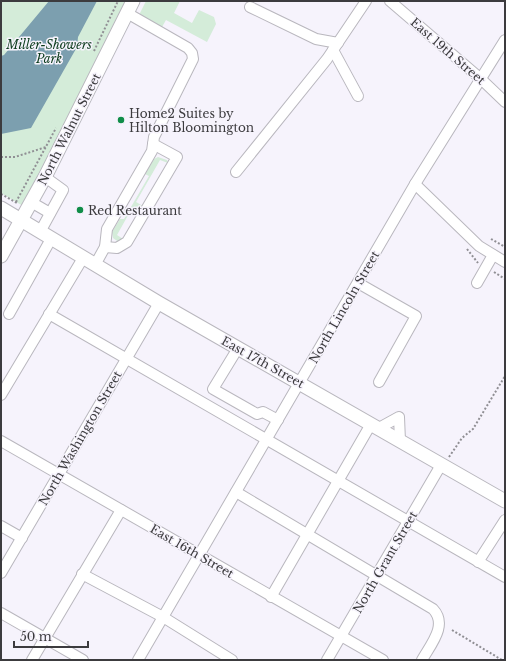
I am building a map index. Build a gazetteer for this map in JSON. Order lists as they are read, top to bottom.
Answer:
{
  "streets": {
    "main road": ["North Walnut Street", "East 17th Street"],
    "street": [
      "East 19th Street",
      "North Lincoln Street",
      "North Washington Street",
      "East 16th Street",
      "North Grant Street"
    ]
  },
  "crossings": [
    ["East 19th Street", "North Lincoln Street"],
    ["North Walnut Street", "East 17th Street"],
    ["North Lincoln Street", "East 17th Street"],
    ["North Lincoln Street", "East 16th Street"],
    ["East 17th Street", "North Washington Street"],
    ["East 17th Street", "North Grant Street"],
    ["North Washington Street", "East 16th Street"],
    ["East 16th Street", "North Grant Street"]
  ],
  "parks": ["Miller-Showers Park"],
  "places": ["Home2 Suites by Hilton Bloomington", "Red Restaurant"],
  "scale_bar": "50 m"
}
